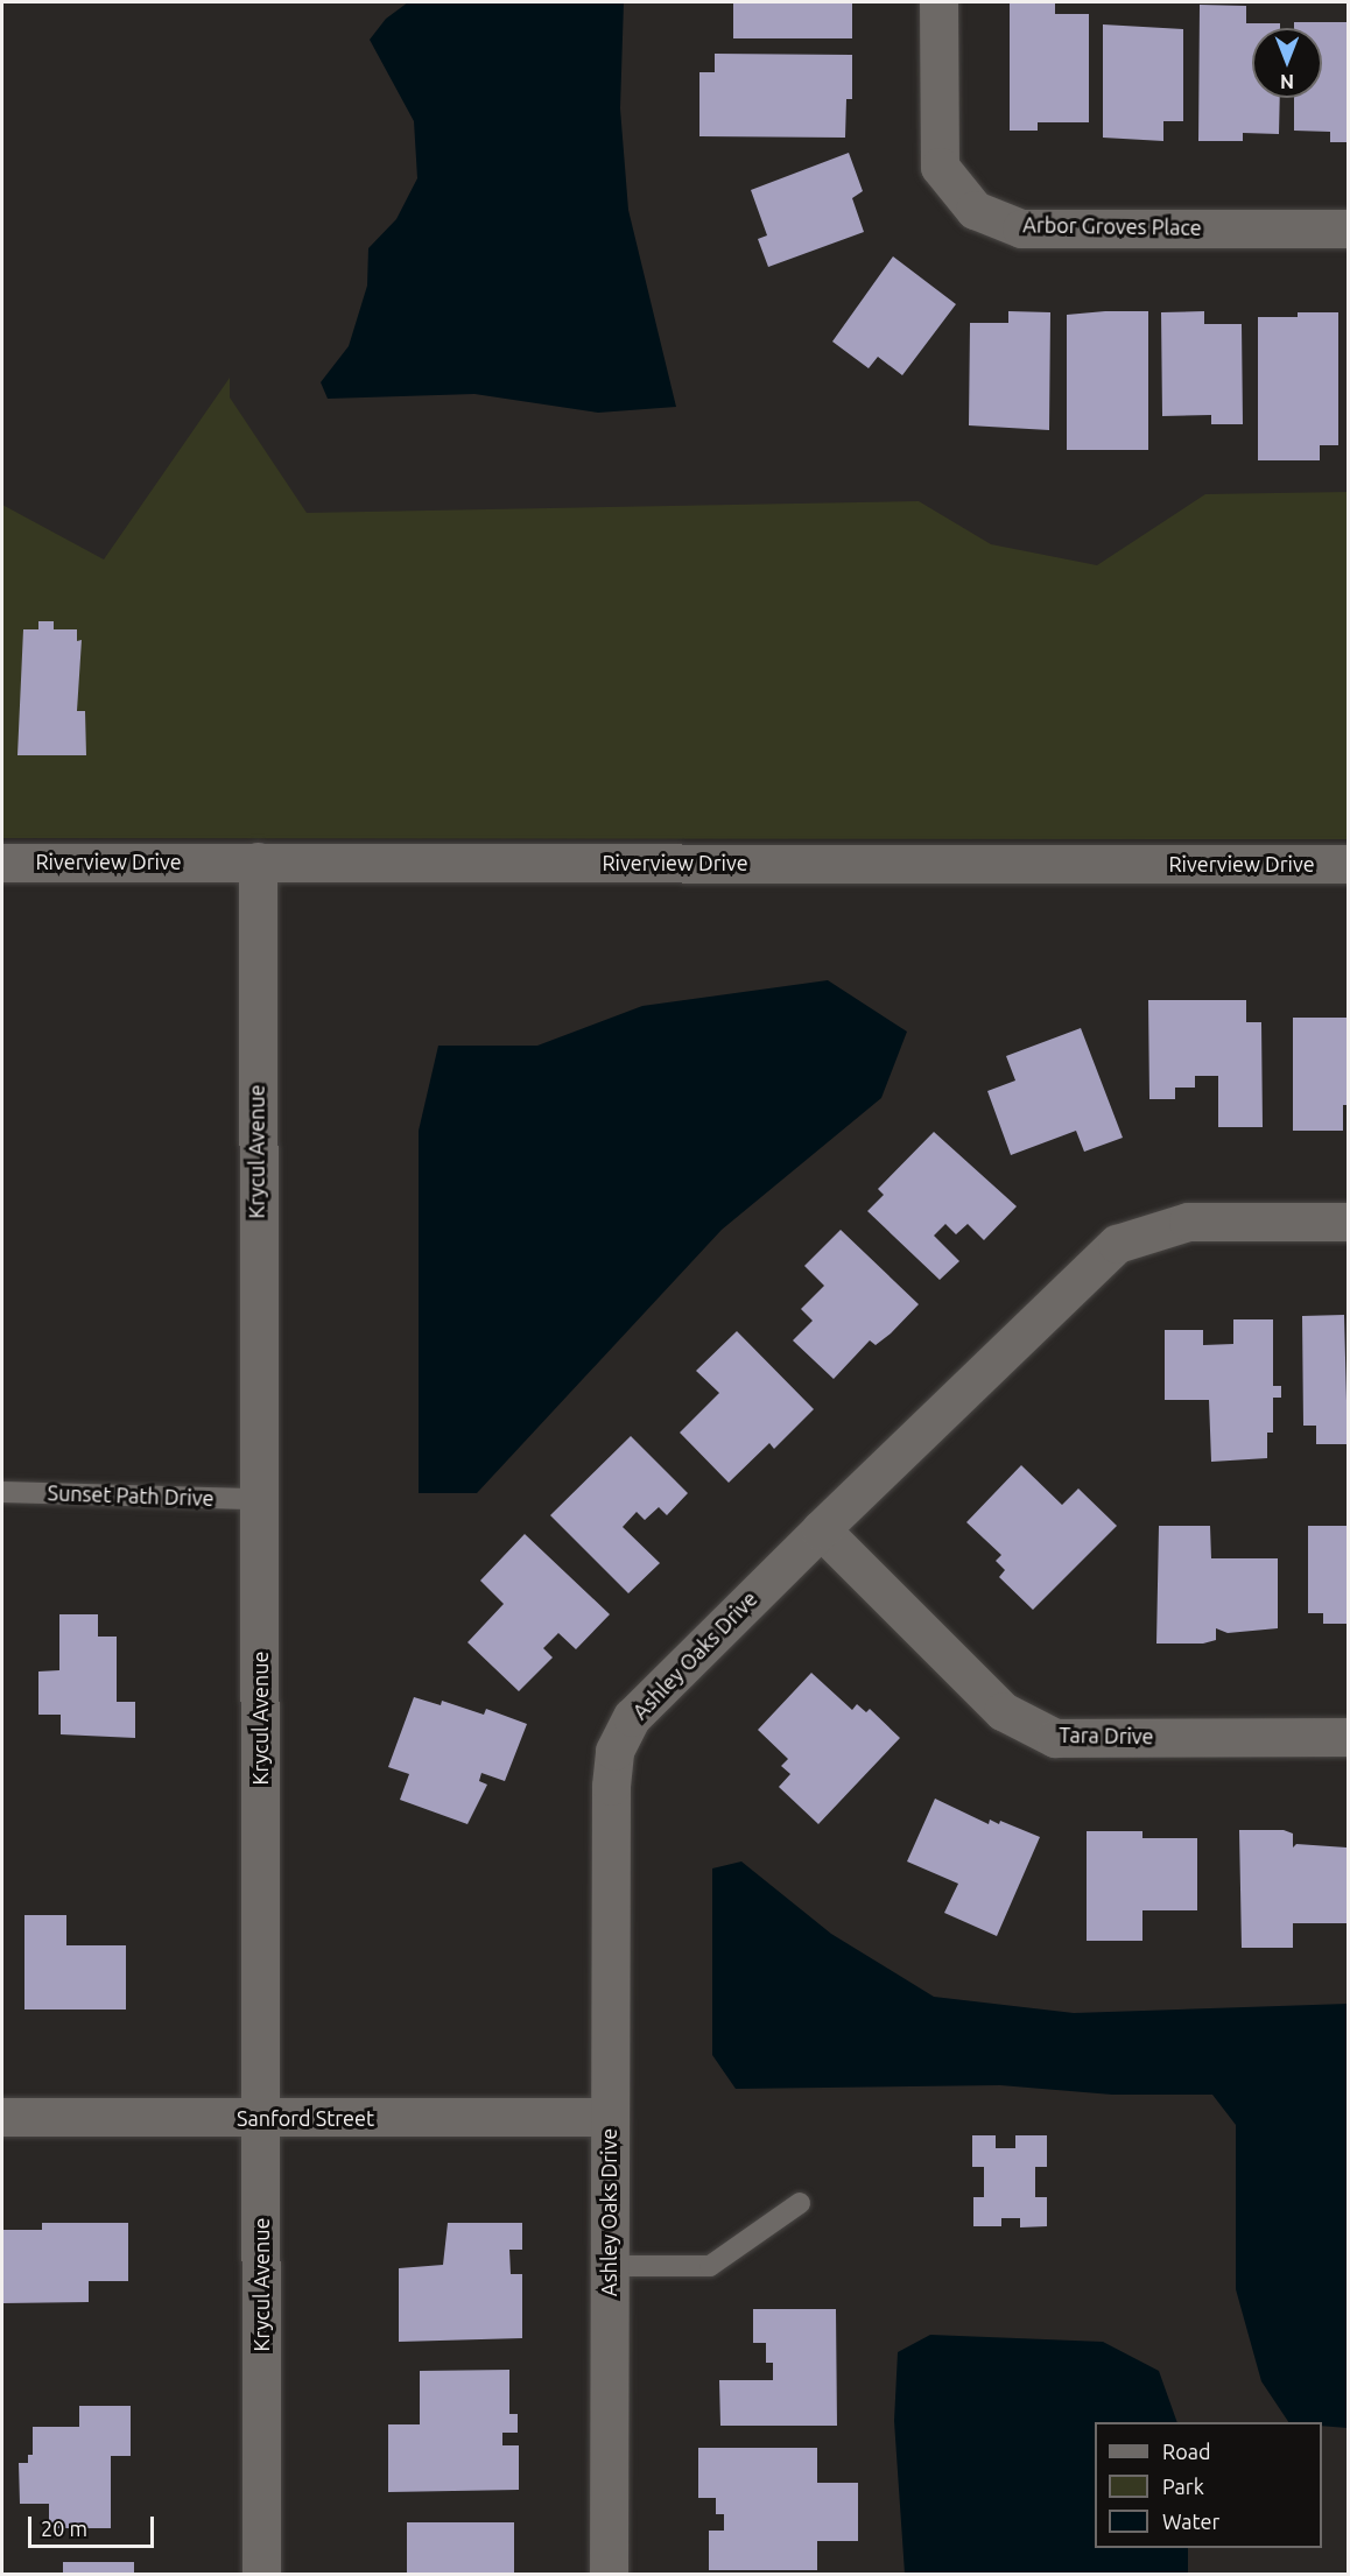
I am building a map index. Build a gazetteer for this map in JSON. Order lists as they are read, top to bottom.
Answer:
{
  "streets": {
    "street": [
      "Arbor Groves Place",
      "Riverview Drive",
      "Krycul Avenue",
      "Ashley Oaks Drive",
      "Tara Drive",
      "Sanford Street"
    ],
    "lane": ["Sunset Path Drive"]
  },
  "crossings": [
    ["Riverview Drive", "Krycul Avenue"],
    ["Krycul Avenue", "Sunset Path Drive"],
    ["Krycul Avenue", "Sanford Street"],
    ["Ashley Oaks Drive", "Tara Drive"],
    ["Ashley Oaks Drive", "Sanford Street"]
  ],
  "legend": ["Road", "Park", "Water"],
  "scale_bar": "20 m",
  "north": "bottom"
}
